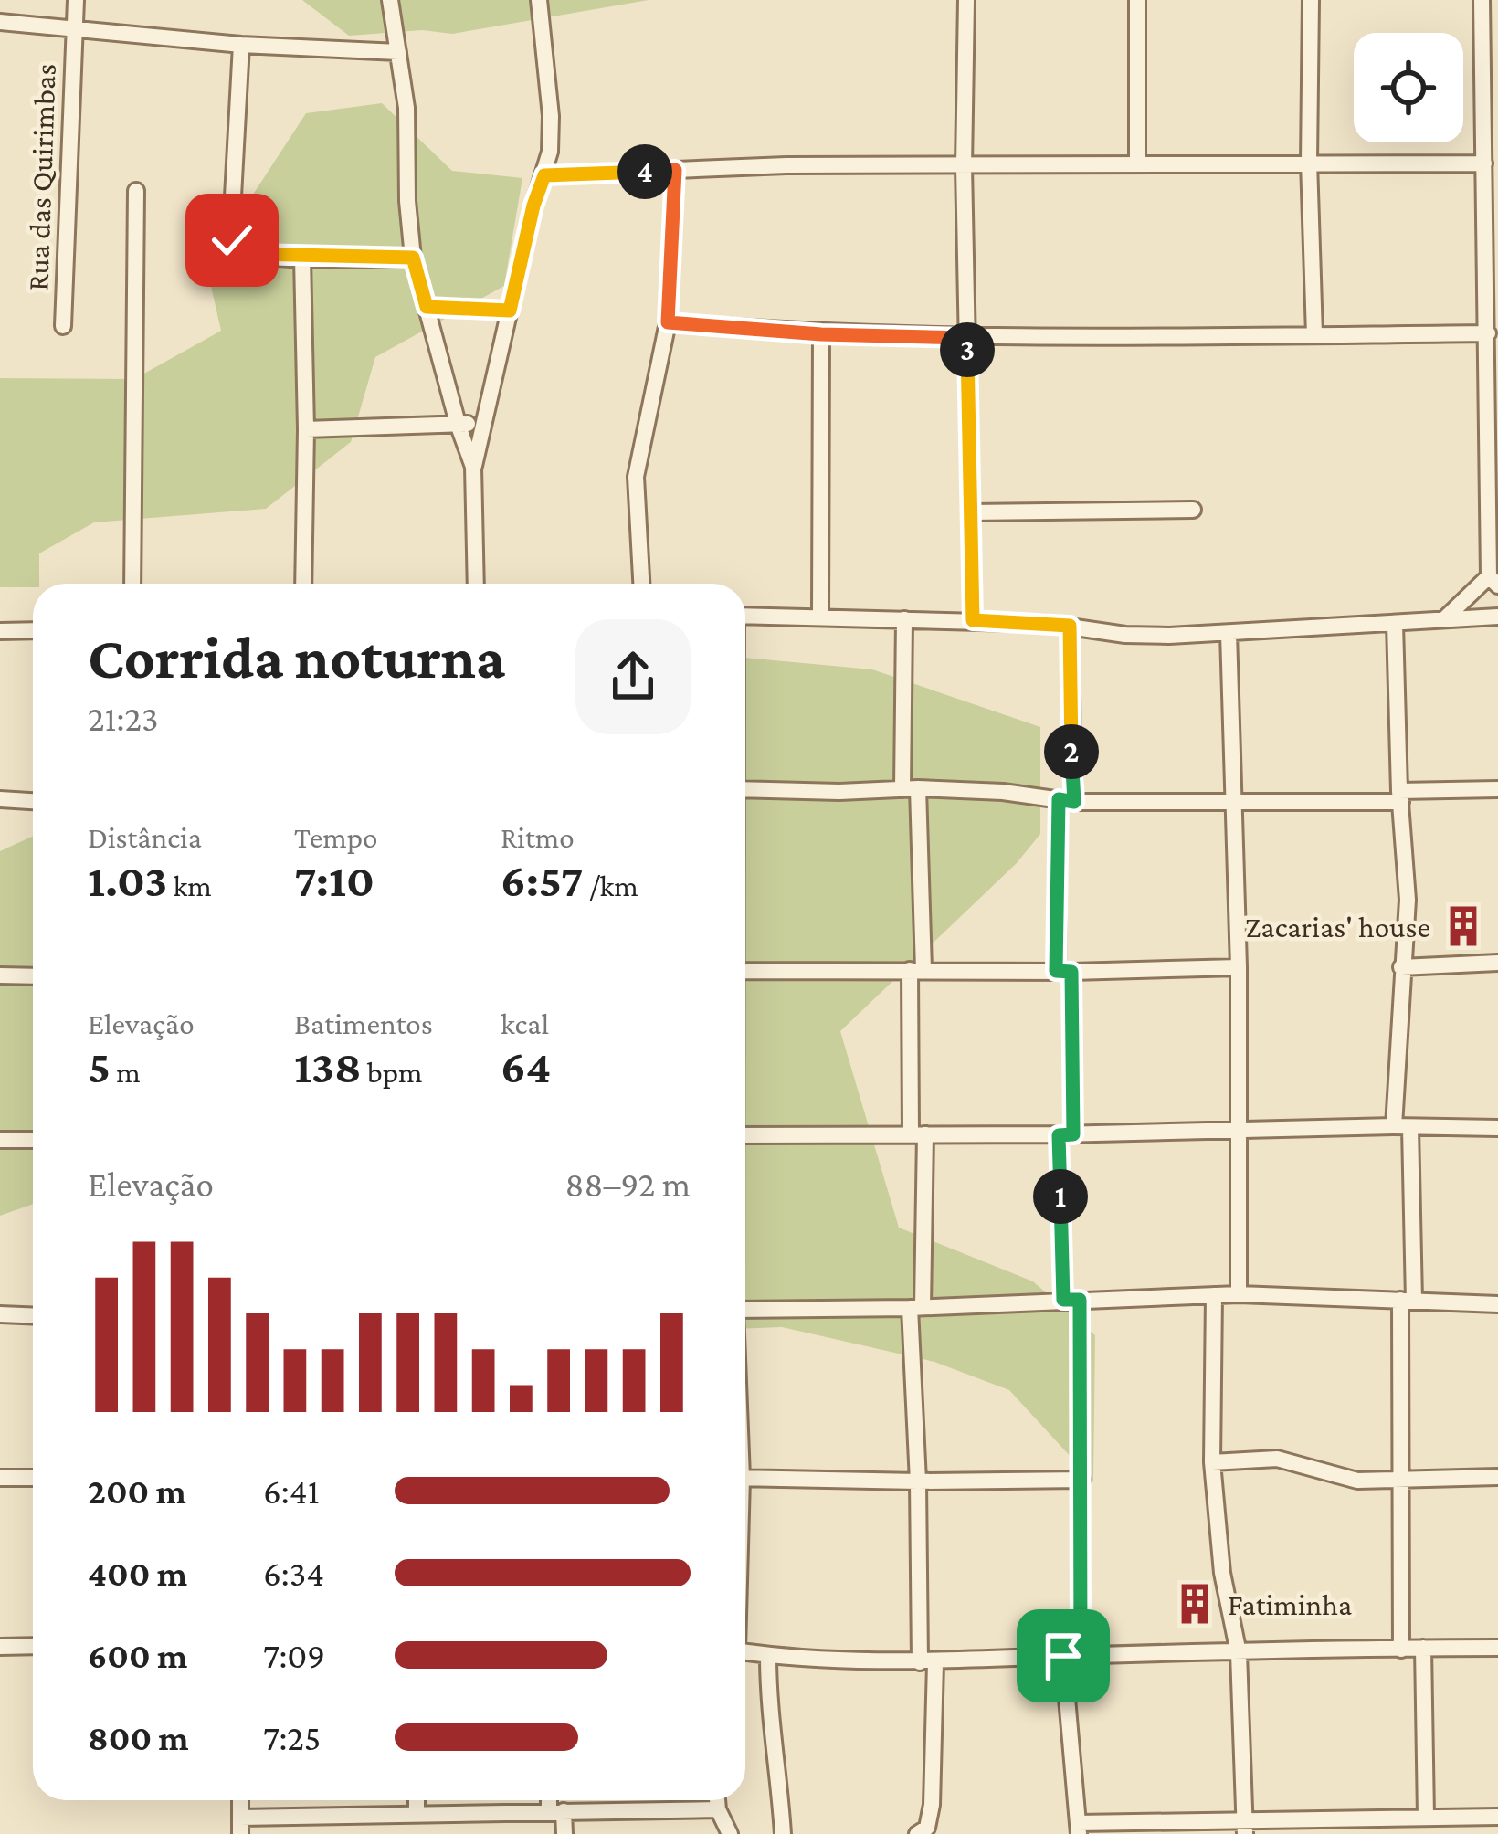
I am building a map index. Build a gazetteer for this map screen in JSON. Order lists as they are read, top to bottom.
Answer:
{
  "streets": {
    "street": ["Rua das Quirimbas"]
  },
  "places": {
    "building": ["Zacarias' house", "Fatiminha"]
  },
  "page": {
    "pins": [
      "4",
      "3",
      "2",
      "1"
    ],
    "heading": ["Corrida noturna", "21:23"],
    "stats": [
      ["Distância", "1.03 km"],
      ["Tempo", "7:10"],
      ["Ritmo", "6:57 /km"],
      ["Elevação", "5 m"],
      ["Batimentos", "138 bpm"],
      ["kcal", "64"]
    ],
    "chart": ["Elevação", "88–92 m"],
    "list": [
      {
        "name": "200 m",
        "note": "6:41"
      },
      {
        "name": "400 m",
        "note": "6:34"
      },
      {
        "name": "600 m",
        "note": "7:09"
      },
      {
        "name": "800 m",
        "note": "7:25"
      }
    ]
  }
}
